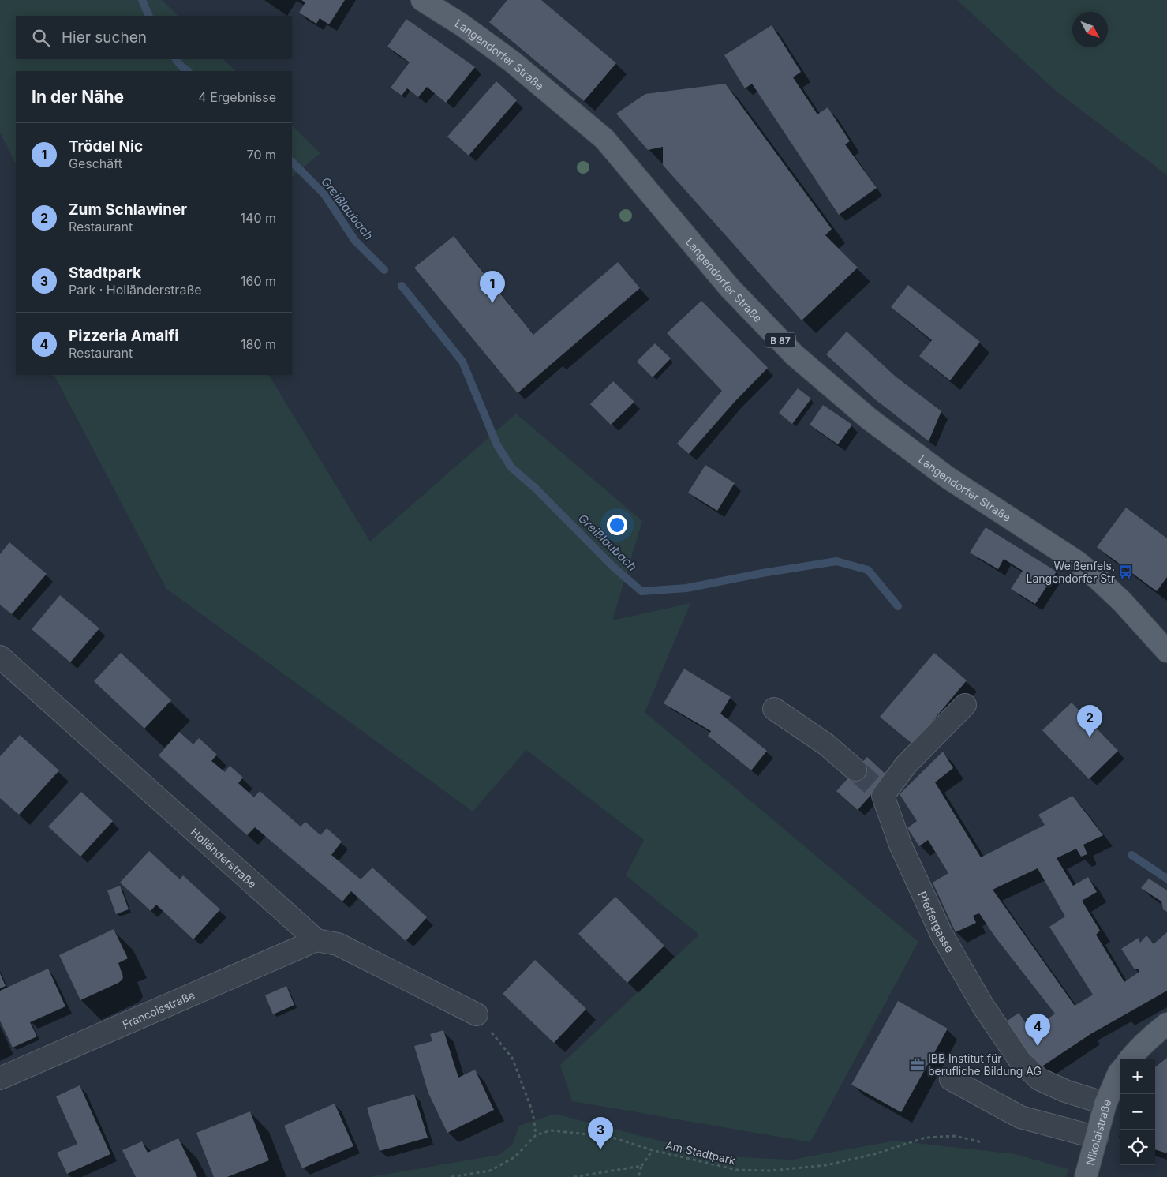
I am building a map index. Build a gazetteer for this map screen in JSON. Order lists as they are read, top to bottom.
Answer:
{
  "streets": {
    "main road": ["Langendorfer Straße", "B 87", "Nikolaistraße"],
    "street": ["Holländerstraße", "Pfeffergasse", "Francoisstraße"],
    "path": ["Am Stadtpark"]
  },
  "crossings": [
    ["Holländerstraße", "Francoisstraße"],
    ["Pfeffergasse", "Nikolaistraße"]
  ],
  "water": ["Greißlaubach"],
  "places": {
    "bus stop": ["Weißenfels, Langendorfer Str"],
    "office": ["IBB Institut für berufliche Bildung AG"]
  },
  "north": "bottom right",
  "page": {
    "search": "Hier suchen",
    "heading": ["In der Nähe", "4 Ergebnisse"],
    "list": [
      {
        "mark": "1",
        "name": "Trödel Nic",
        "note": "Geschäft",
        "value": "70 m"
      },
      {
        "mark": "2",
        "name": "Zum Schlawiner",
        "note": "Restaurant",
        "value": "140 m"
      },
      {
        "mark": "3",
        "name": "Stadtpark",
        "note": "Park · Holländerstraße",
        "value": "160 m"
      },
      {
        "mark": "4",
        "name": "Pizzeria Amalfi",
        "note": "Restaurant",
        "value": "180 m"
      }
    ],
    "pins": [
      "1",
      "2",
      "4",
      "3"
    ],
    "map_buttons": ["+", "−"]
  }
}
